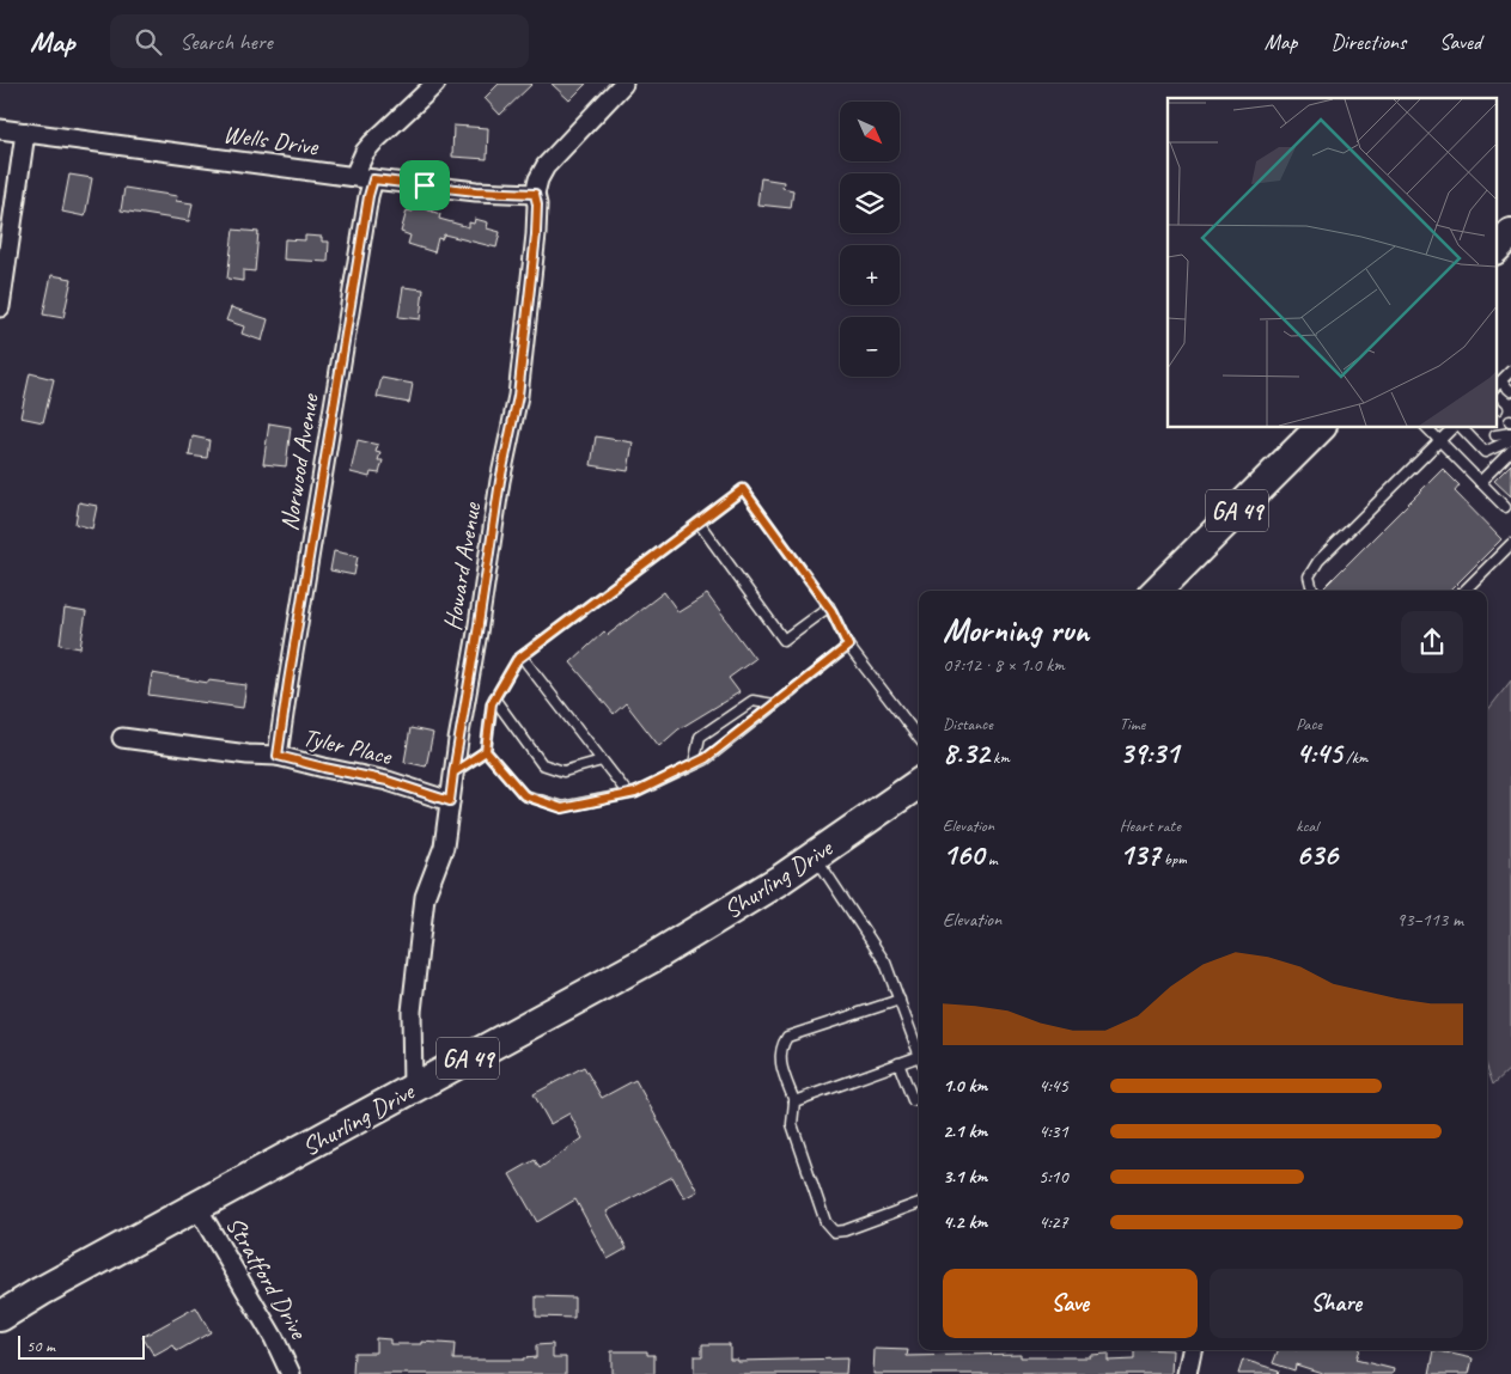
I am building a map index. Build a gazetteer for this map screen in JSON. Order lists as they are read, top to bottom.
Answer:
{
  "streets": {
    "main road": ["GA 49", "Shurling Drive"],
    "street": [
      "Wells Drive",
      "Norwood Avenue",
      "Howard Avenue",
      "Tyler Place",
      "Stratford Drive"
    ]
  },
  "crossings": [
    ["Wells Drive", "Norwood Avenue"],
    ["Wells Drive", "Howard Avenue"],
    ["Norwood Avenue", "Tyler Place"],
    ["Howard Avenue", "Tyler Place"],
    ["Howard Avenue", "Shurling Drive"],
    ["Shurling Drive", "Stratford Drive"]
  ],
  "scale_bar": "50 m",
  "north": "bottom right",
  "page": {
    "header": "Map",
    "search": "Search here",
    "nav": ["Map", "Directions", "Saved"],
    "map_buttons": ["+", "−"],
    "heading": ["Morning run", "07:12 · 8 × 1.0 km"],
    "stats": [
      ["Distance", "8.32 km"],
      ["Time", "39:31"],
      ["Pace", "4:45 /km"],
      ["Elevation", "160 m"],
      ["Heart rate", "137 bpm"],
      ["kcal", "636"]
    ],
    "chart": ["Elevation", "93–113 m"],
    "list": [
      {
        "name": "1.0 km",
        "note": "4:45"
      },
      {
        "name": "2.1 km",
        "note": "4:31"
      },
      {
        "name": "3.1 km",
        "note": "5:10"
      },
      {
        "name": "4.2 km",
        "note": "4:27"
      }
    ],
    "buttons": ["Save", "Share"],
    "scale": "50 m"
  }
}
